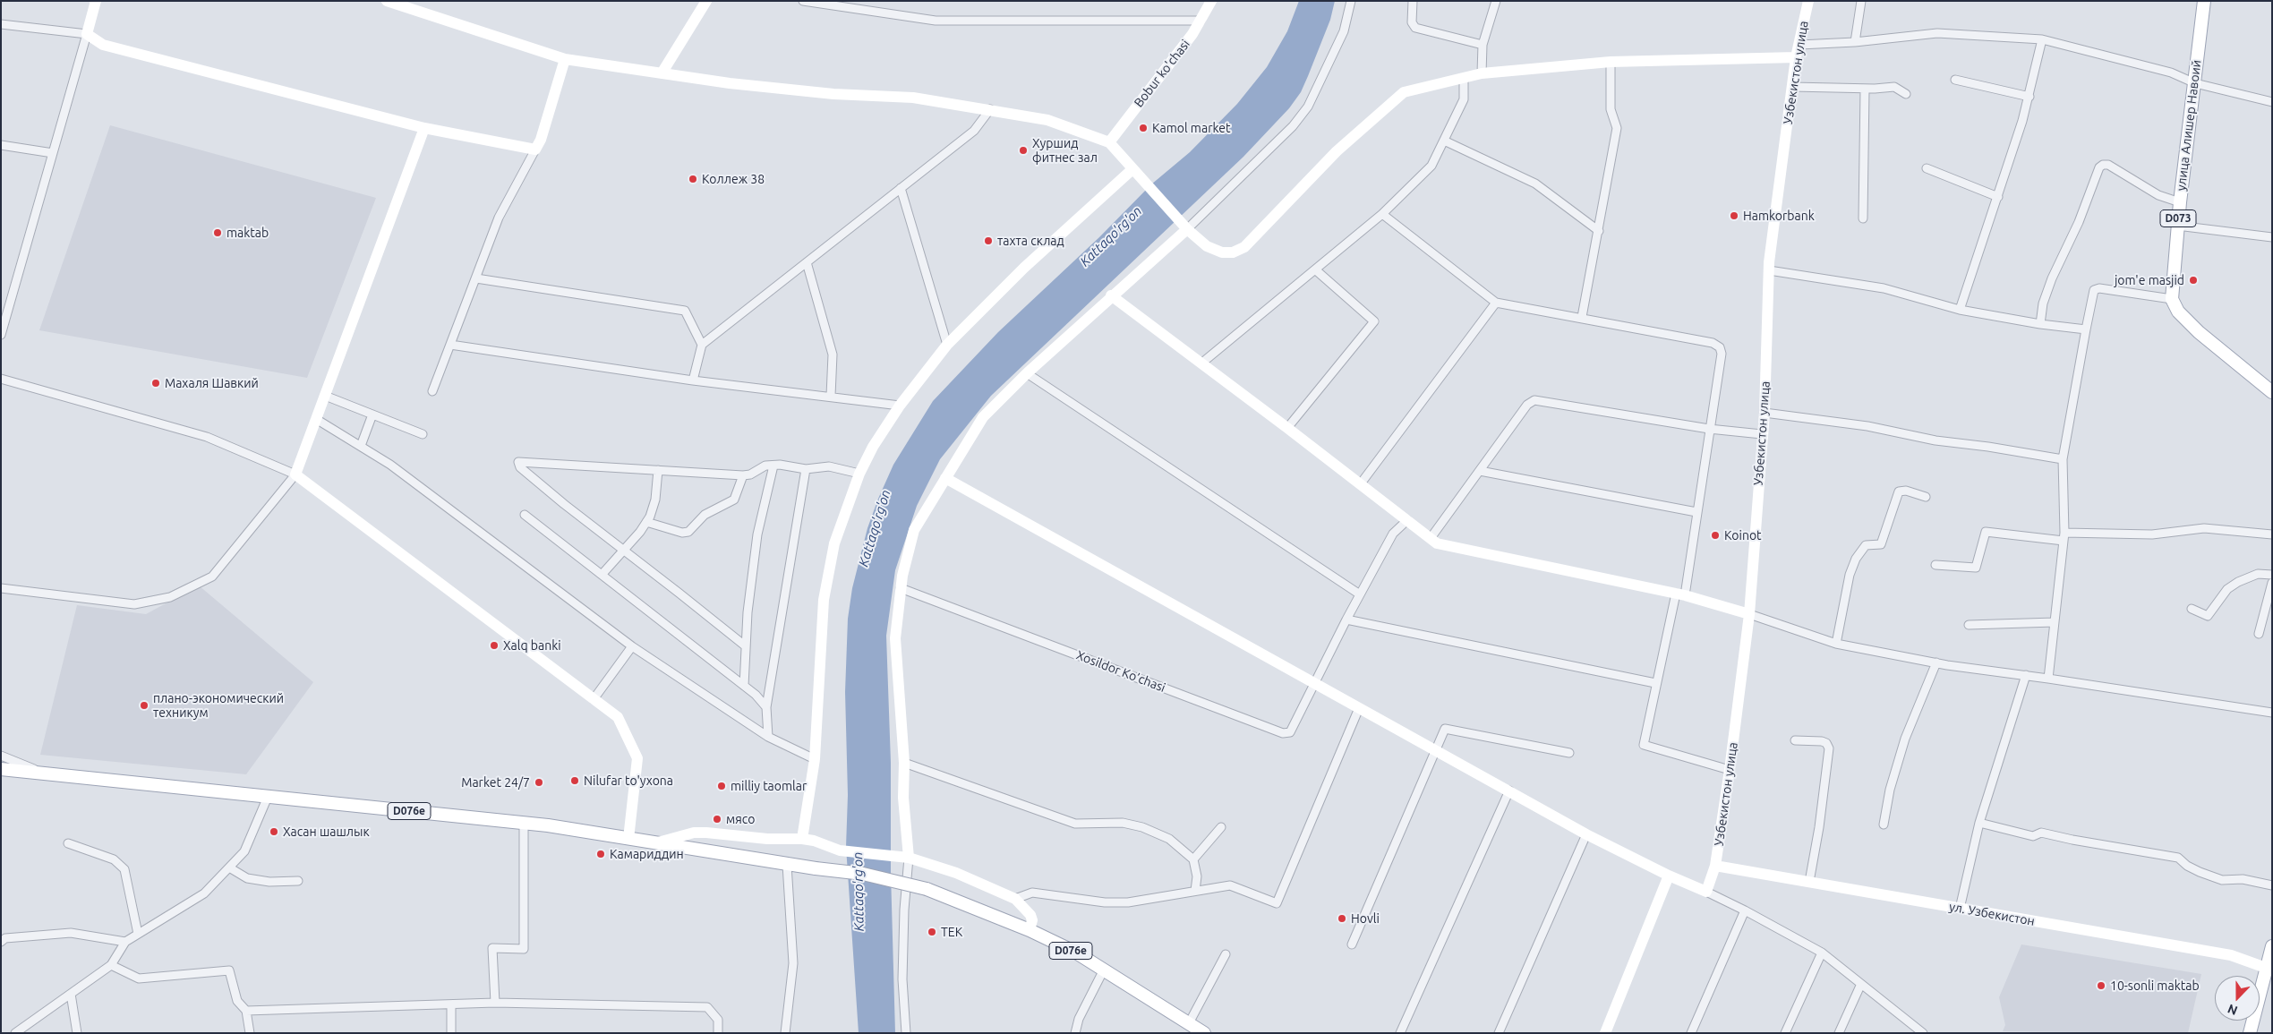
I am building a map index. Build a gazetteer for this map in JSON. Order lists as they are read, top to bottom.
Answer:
{
  "streets": {
    "main road": ["улица Алишер Навоий", "D073", "D076e"],
    "street": [
      "Узбекистон улица",
      "Bobur ko'chasi",
      "Xosildor Ko’chasi",
      "ул. Узбекистон"
    ]
  },
  "crossings": [
    ["Узбекистон улица", "ул. Узбекистон"]
  ],
  "water": ["Kattaqo'rg'on"],
  "places": [
    "Kamol market",
    "Хуршид фитнес зал",
    "Коллеж 38",
    "Hamkorbank",
    "maktab",
    "тахта склад",
    "jom'e masjid",
    "Махаля Шавкий",
    "Koinot",
    "Xalq banki",
    "плано-экономический техникум",
    "Nilufar to'yxona",
    "Market 24/7",
    "milliy taomlar",
    "мясо",
    "Хасан шашлык",
    "Камариддин",
    "Hovli",
    "TEK",
    "10-sonli maktab"
  ],
  "north": "bottom"
}
